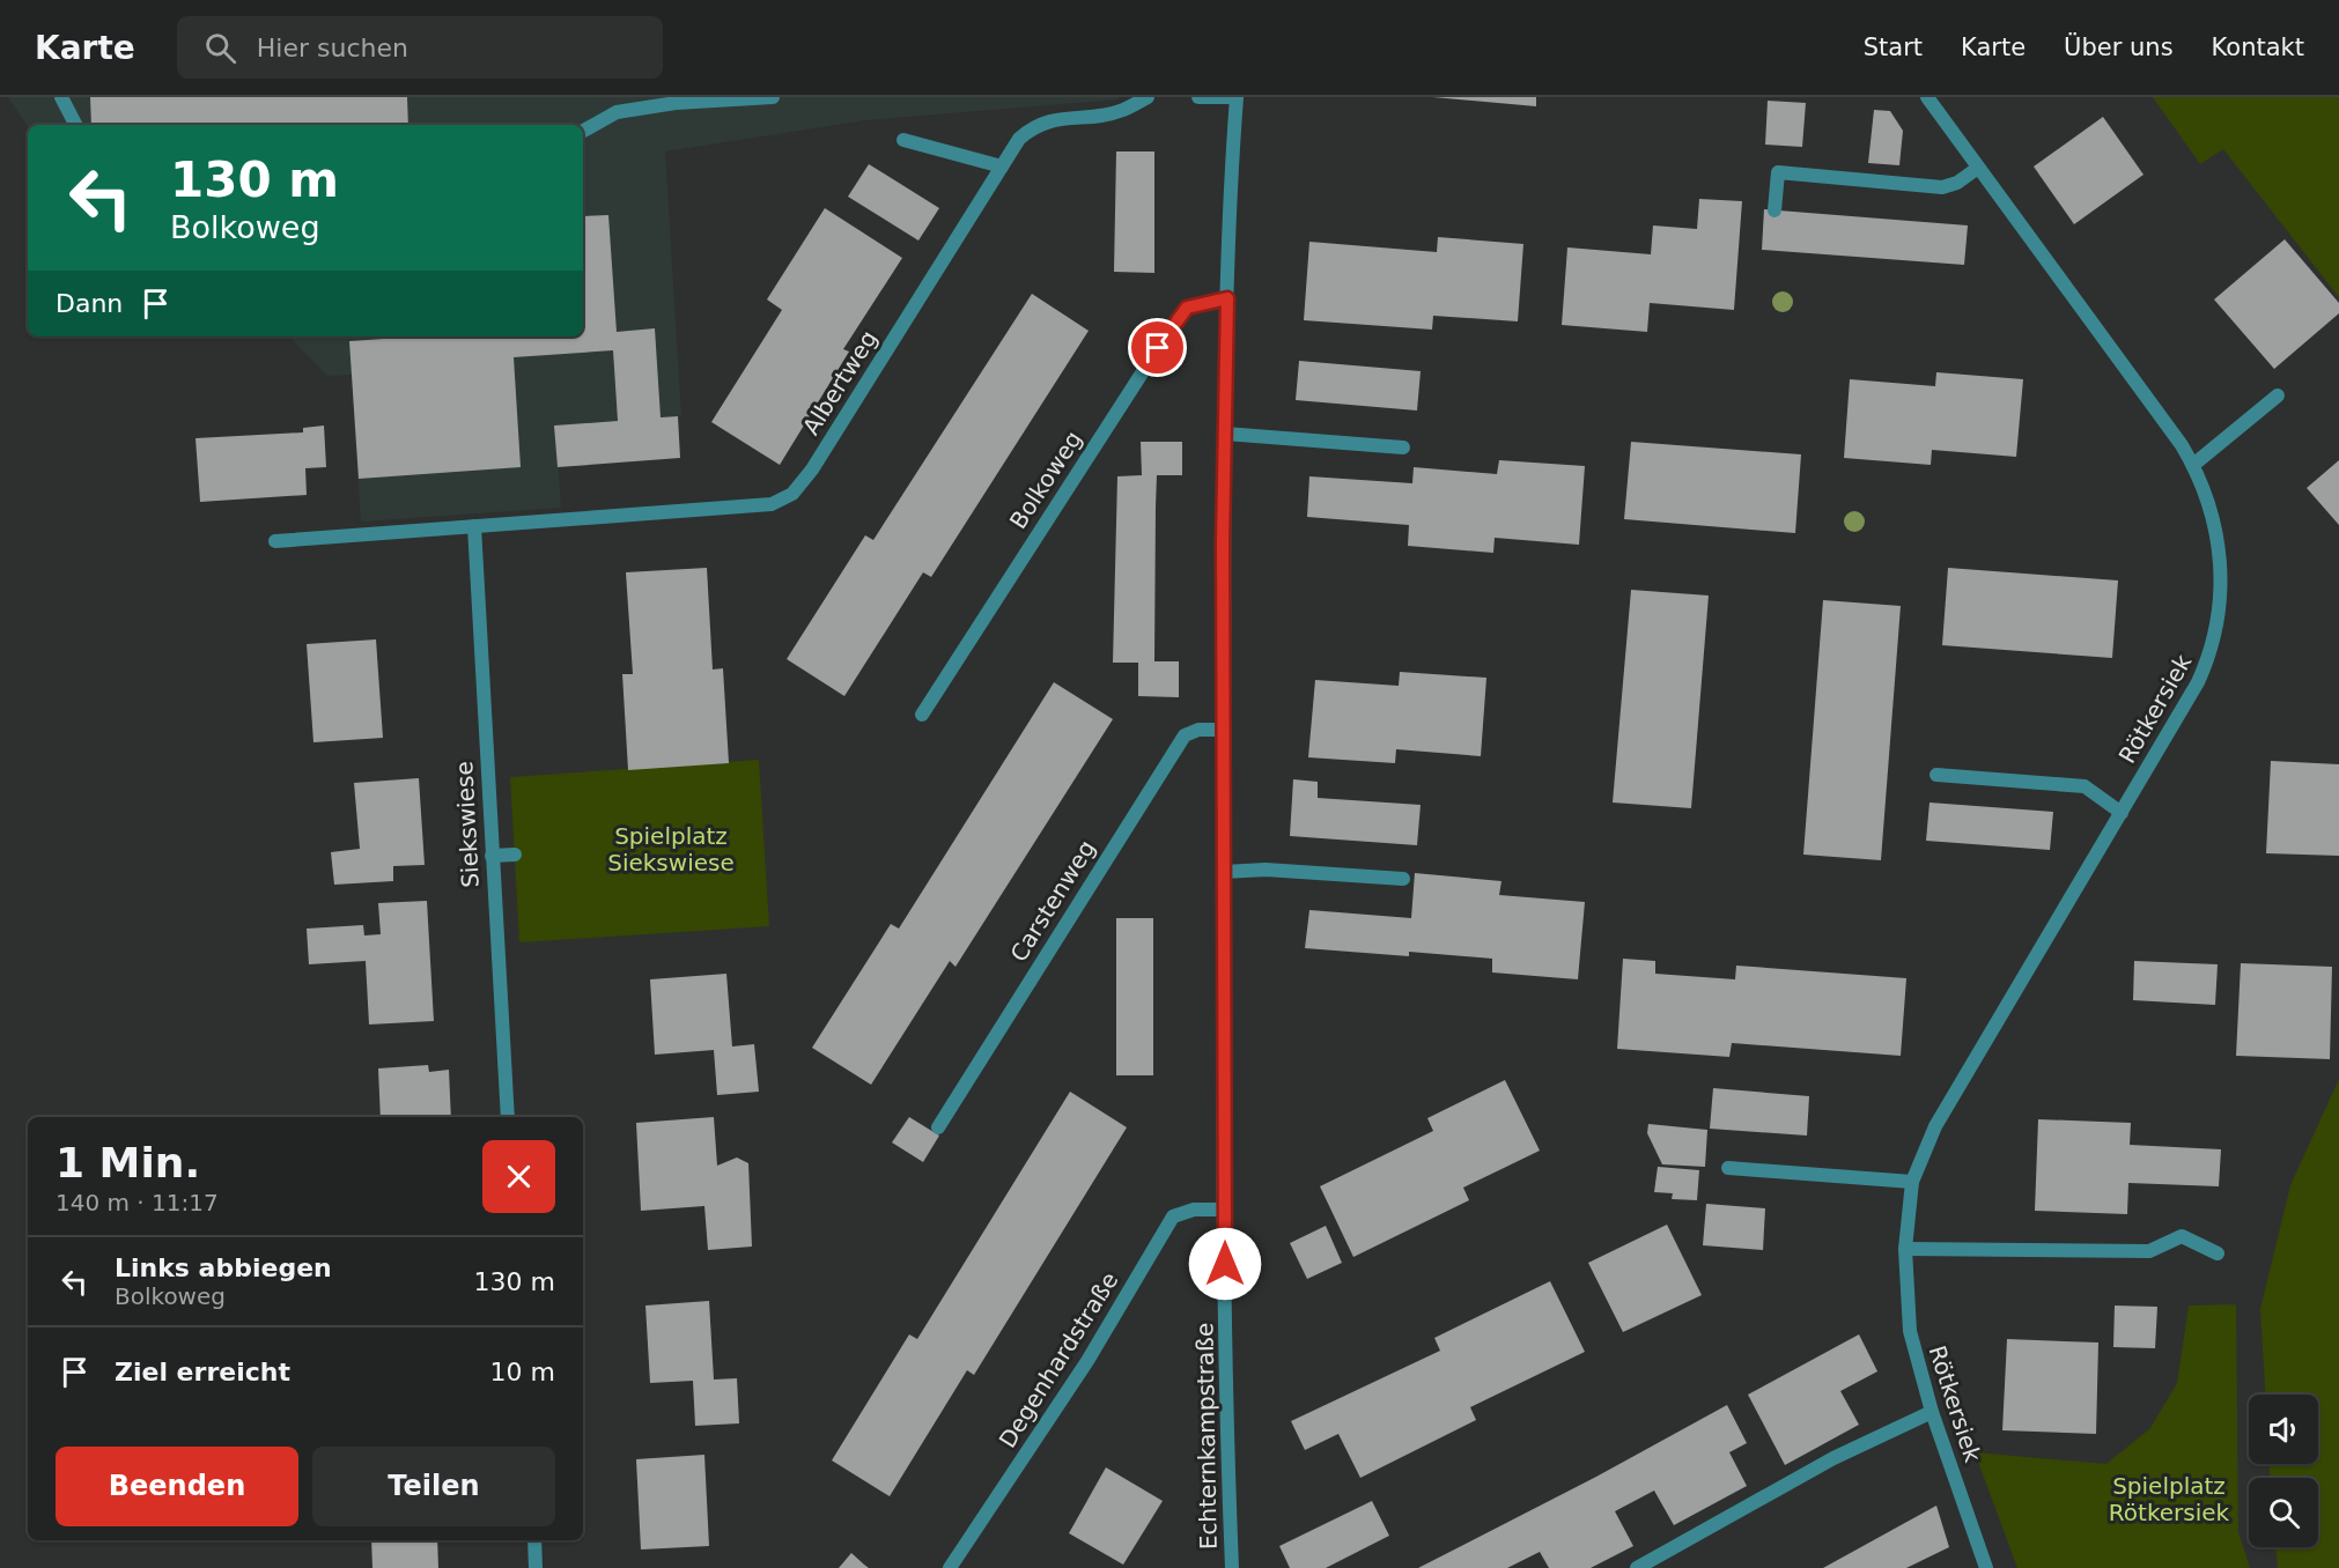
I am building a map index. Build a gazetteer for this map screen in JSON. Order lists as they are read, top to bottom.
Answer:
{
  "streets": {
    "street": [
      "Albertweg",
      "Bolkoweg",
      "Rötkersiek",
      "Siekswiese",
      "Carstenweg",
      "Degenhardstraße",
      "Echternkampstraße"
    ]
  },
  "crossings": [
    ["Albertweg", "Siekswiese"],
    ["Bolkoweg", "Echternkampstraße"],
    ["Carstenweg", "Echternkampstraße"],
    ["Degenhardstraße", "Echternkampstraße"]
  ],
  "parks": ["Spielplatz Siekswiese", "Spielplatz Rötkersiek"],
  "page": {
    "header": "Karte",
    "search": "Hier suchen",
    "nav": [
      "Start",
      "Karte",
      "Über uns",
      "Kontakt"
    ],
    "turn": ["130 m", "Bolkoweg"],
    "then": "Dann",
    "heading": ["1 Min.", "140 m · 11:17"],
    "list": [
      {
        "name": "Links abbiegen",
        "note": "Bolkoweg",
        "value": "130 m"
      },
      {
        "name": "Ziel erreicht",
        "value": "10 m"
      }
    ],
    "buttons": ["Beenden", "Teilen"]
  }
}
